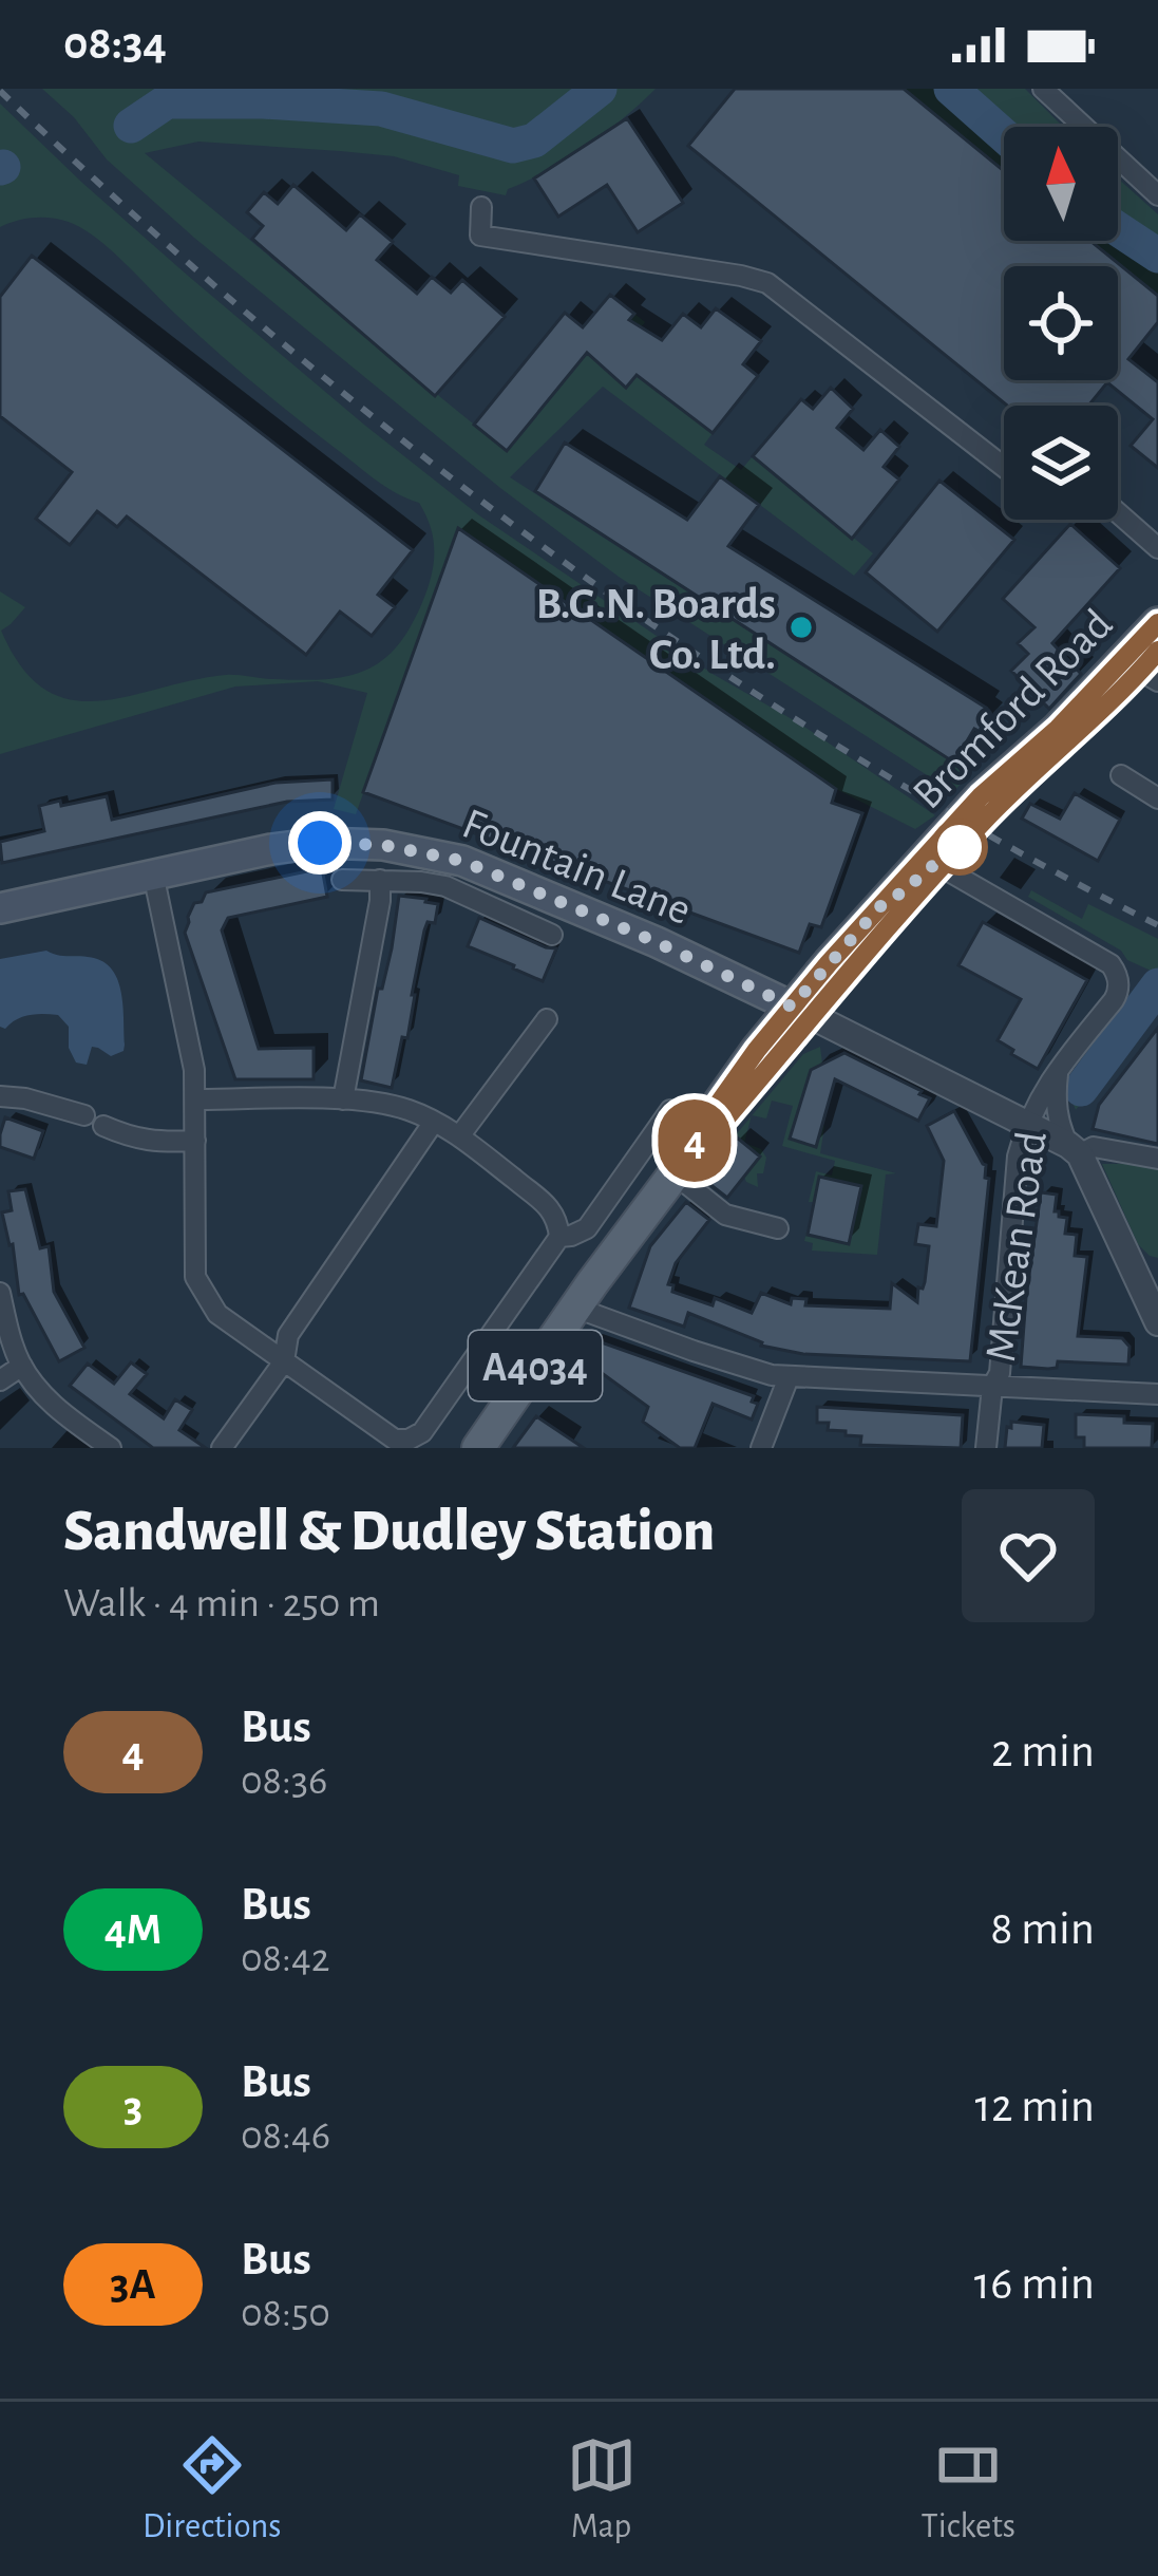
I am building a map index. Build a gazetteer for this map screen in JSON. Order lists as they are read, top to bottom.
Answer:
{
  "streets": {
    "main road": ["Bromford Road", "Fountain Lane", "A4034"],
    "street": ["McKean Road"]
  },
  "crossings": [
    ["Bromford Road", "Fountain Lane"],
    ["Bromford Road", "McKean Road"]
  ],
  "places": ["B.G.N. Boards Co. Ltd."],
  "lines": ["bus line 4"],
  "north": "top",
  "page": {
    "status": "08:34",
    "on_map": "4",
    "heading": ["Sandwell & Dudley Station", "Walk · 4 min · 250 m"],
    "list": [
      {
        "mark": "4",
        "name": "Bus",
        "note": "08:36",
        "value": "2 min"
      },
      {
        "mark": "4M",
        "name": "Bus",
        "note": "08:42",
        "value": "8 min"
      },
      {
        "mark": "3",
        "name": "Bus",
        "note": "08:46",
        "value": "12 min"
      },
      {
        "mark": "3A",
        "name": "Bus",
        "note": "08:50",
        "value": "16 min"
      }
    ],
    "tabs": ["Directions", "Map", "Tickets"]
  }
}
